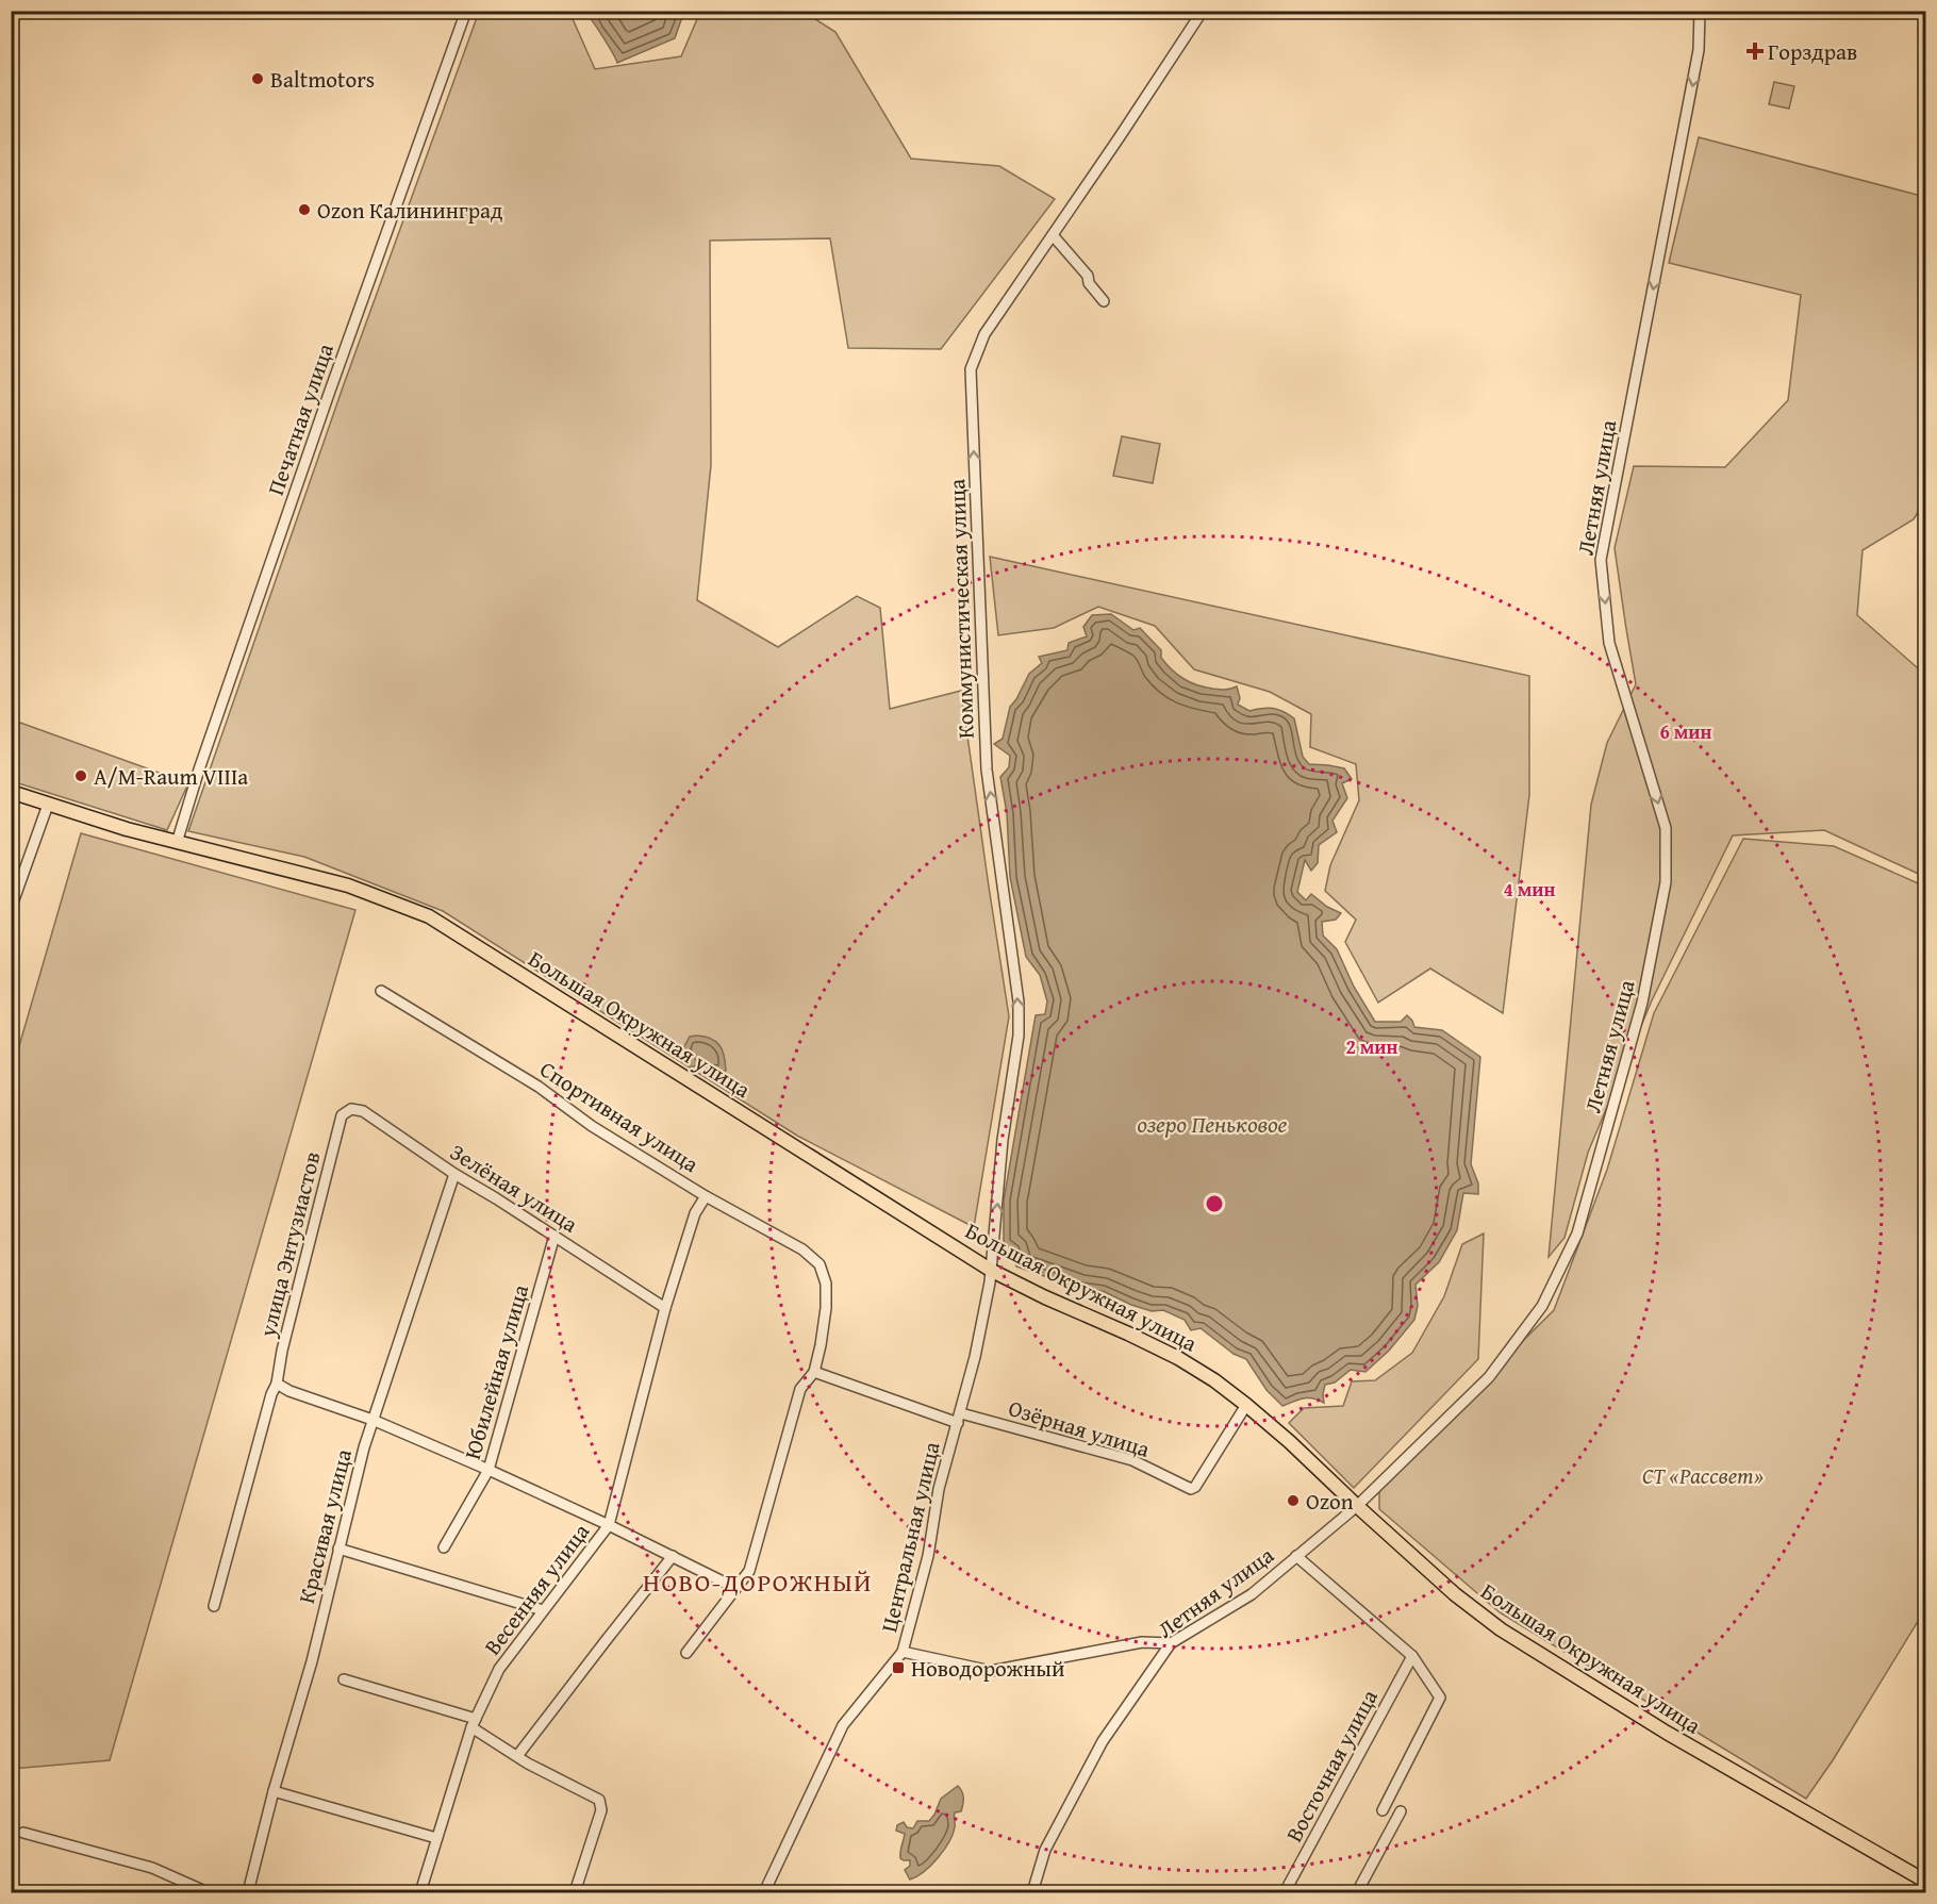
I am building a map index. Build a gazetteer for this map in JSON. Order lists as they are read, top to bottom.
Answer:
{
  "streets": {
    "main road": ["Большая Окружная улица"],
    "street": [
      "Печатная улица",
      "Летняя улица",
      "Коммунистическая улица",
      "Спортивная улица",
      "Зелёная улица",
      "улица Энтузиастов",
      "Юбилейная улица",
      "Озёрная улица",
      "Красивая улица",
      "Центральная улица",
      "Весенняя улица",
      "Восточная улица"
    ]
  },
  "crossings": [
    ["Печатная улица", "Большая Окружная улица"],
    ["Летняя улица", "Большая Окружная улица"],
    ["Коммунистическая улица", "Большая Окружная улица"],
    ["Коммунистическая улица", "Центральная улица"],
    ["Большая Окружная улица", "Озёрная улица"],
    ["Большая Окружная улица", "Центральная улица"],
    ["Спортивная улица", "Озёрная улица"],
    ["Спортивная улица", "Весенняя улица"],
    ["Зелёная улица", "улица Энтузиастов"],
    ["Зелёная улица", "Юбилейная улица"],
    ["Зелёная улица", "Красивая улица"],
    ["Зелёная улица", "Весенняя улица"],
    ["Озёрная улица", "Центральная улица"]
  ],
  "one_way": ["Летняя улица", "Коммунистическая улица"],
  "districts": ["НОВО-ДОРОЖНЫЙ"],
  "water": ["озеро Пеньковое"],
  "parks": ["СТ «Рассвет»"],
  "places": {
    "health": ["Горздрав"],
    "other": [
      "Baltmotors",
      "Ozon Калининград",
      "A/M-Raum VIIIa",
      "Ozon"
    ],
    "transit": ["Новодорожный"]
  },
  "rings": ["6 мин", "4 мин", "2 мин"]
}
